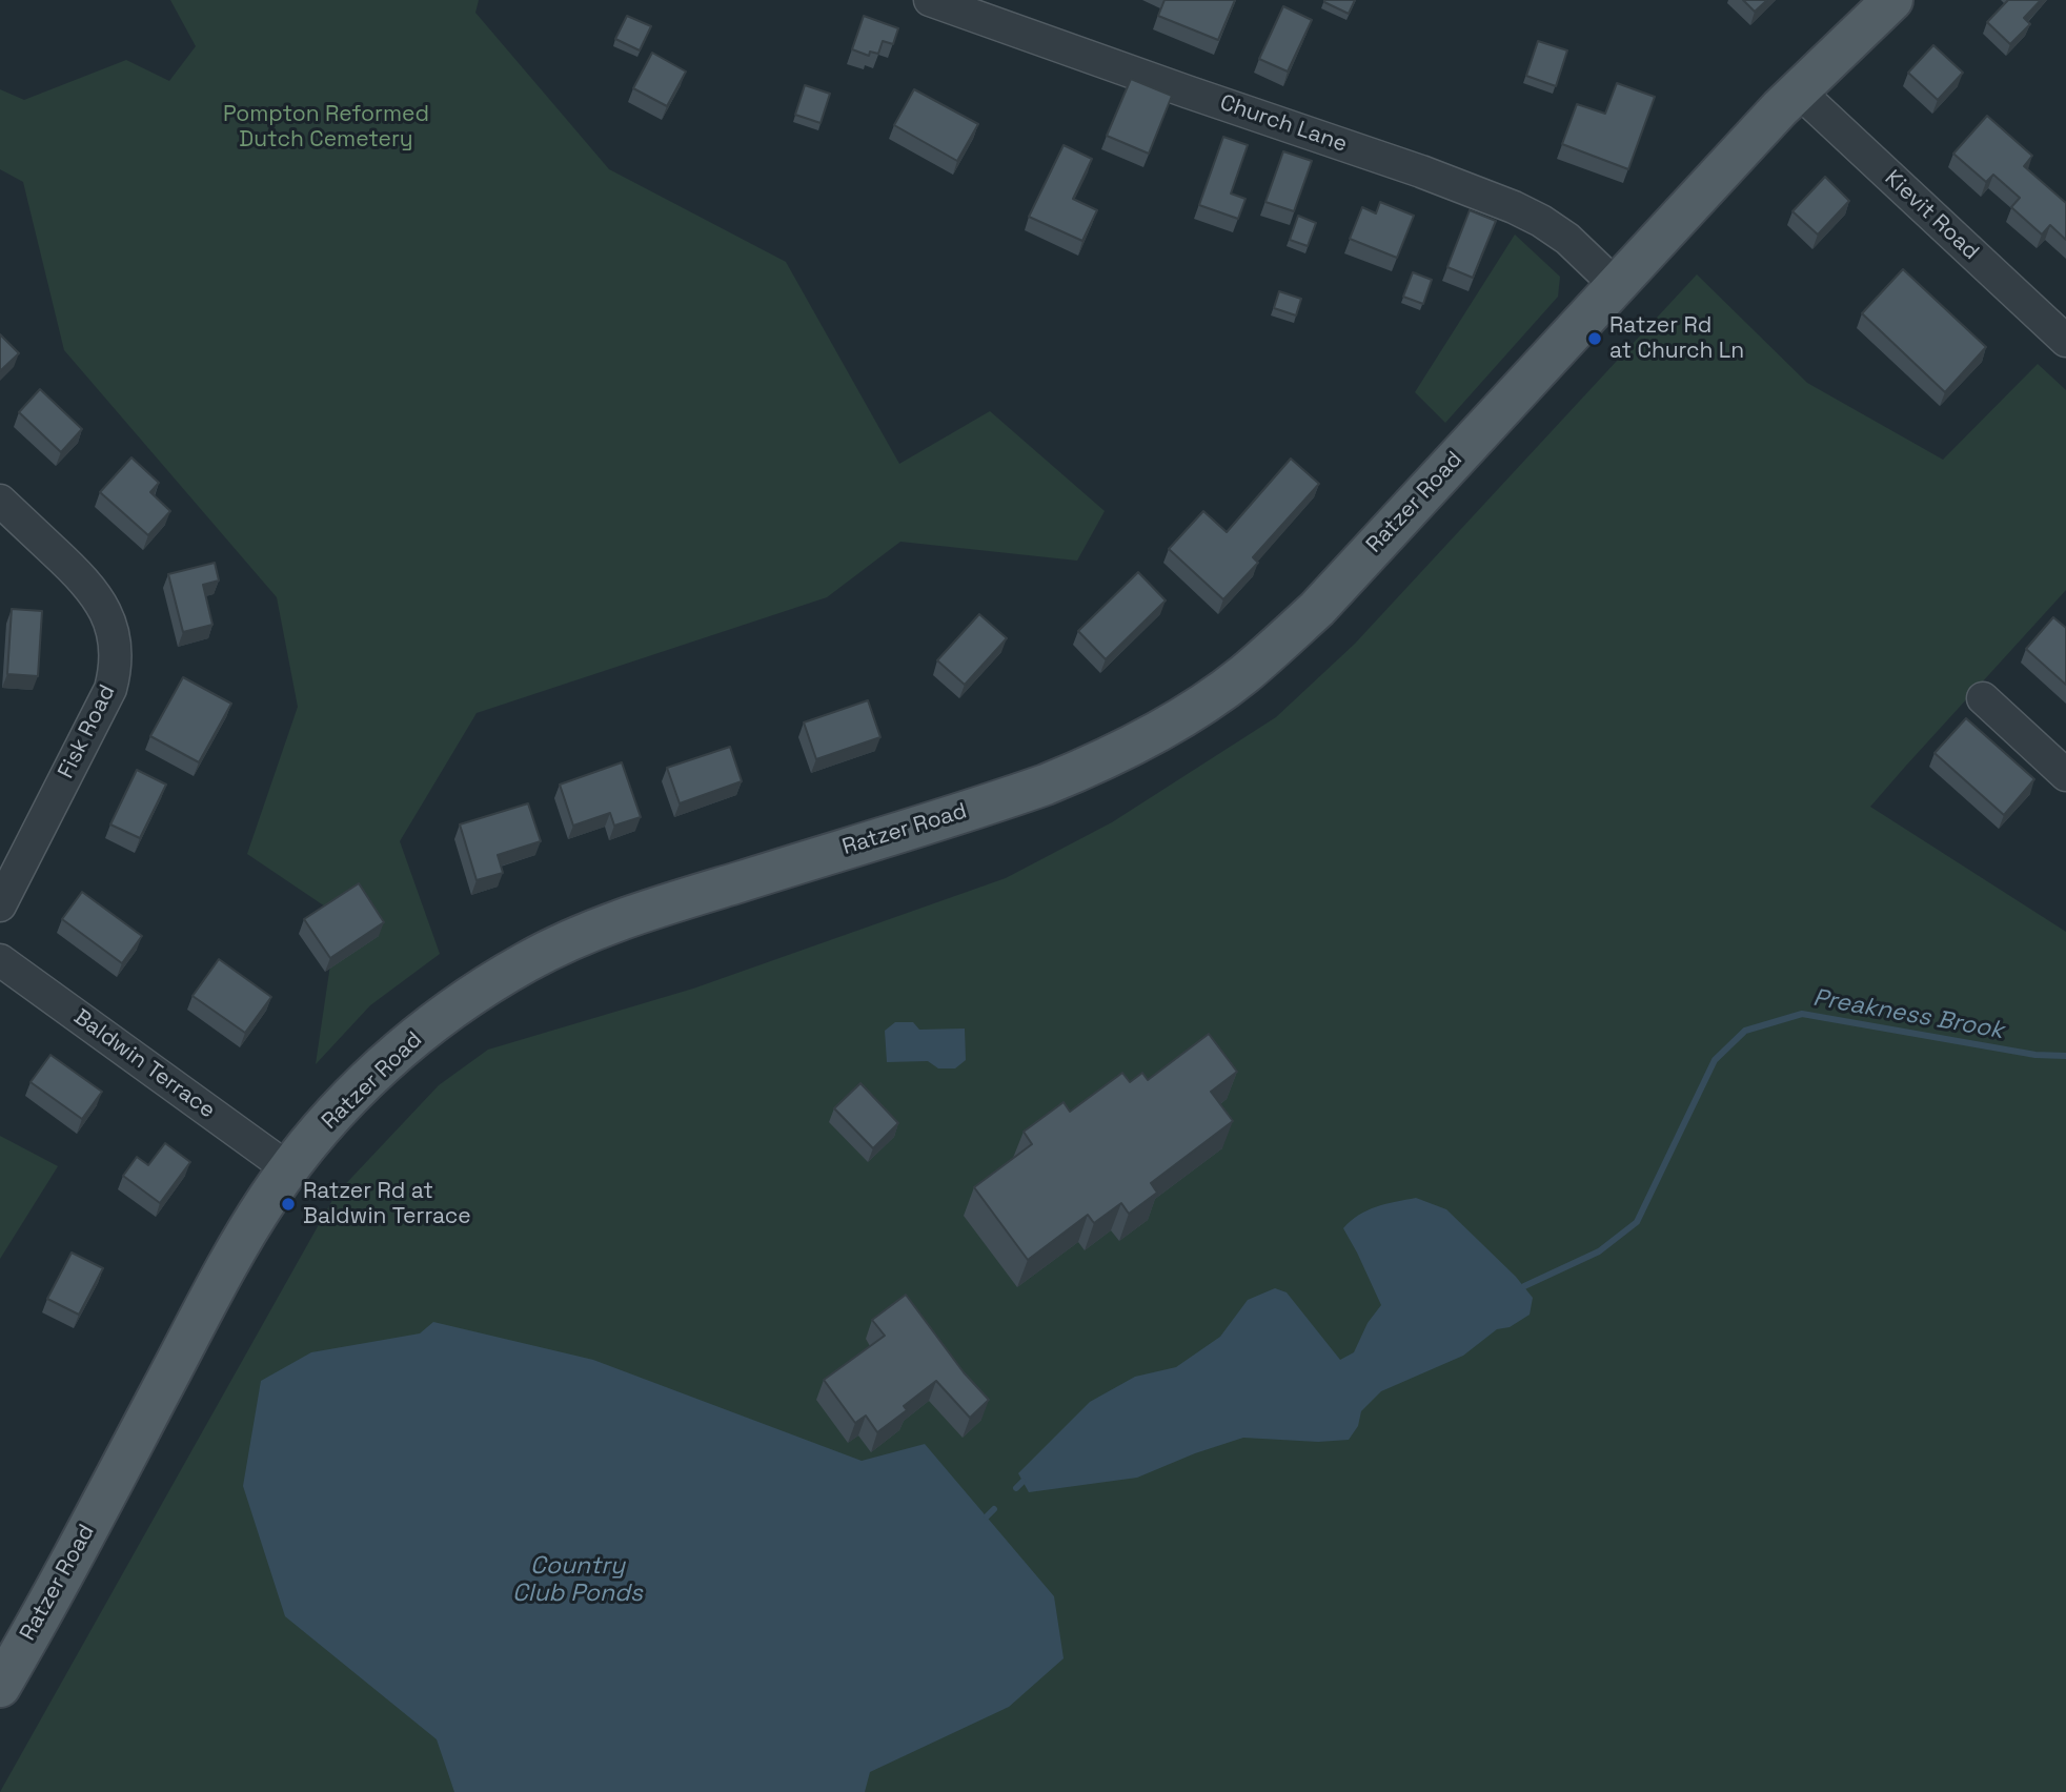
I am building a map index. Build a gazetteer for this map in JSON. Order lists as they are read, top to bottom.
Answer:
{
  "streets": {
    "main road": ["Ratzer Road"],
    "street": [
      "Church Lane",
      "Kievit Road",
      "Fisk Road",
      "Baldwin Terrace"
    ]
  },
  "crossings": [
    ["Church Lane", "Ratzer Road"],
    ["Kievit Road", "Ratzer Road"],
    ["Ratzer Road", "Baldwin Terrace"]
  ],
  "water": ["Preakness Brook", "Country Club Ponds"],
  "parks": ["Pompton Reformed Dutch Cemetery"],
  "places": ["Ratzer Rd at Church Ln", "Ratzer Rd at Baldwin Terrace"]
}
